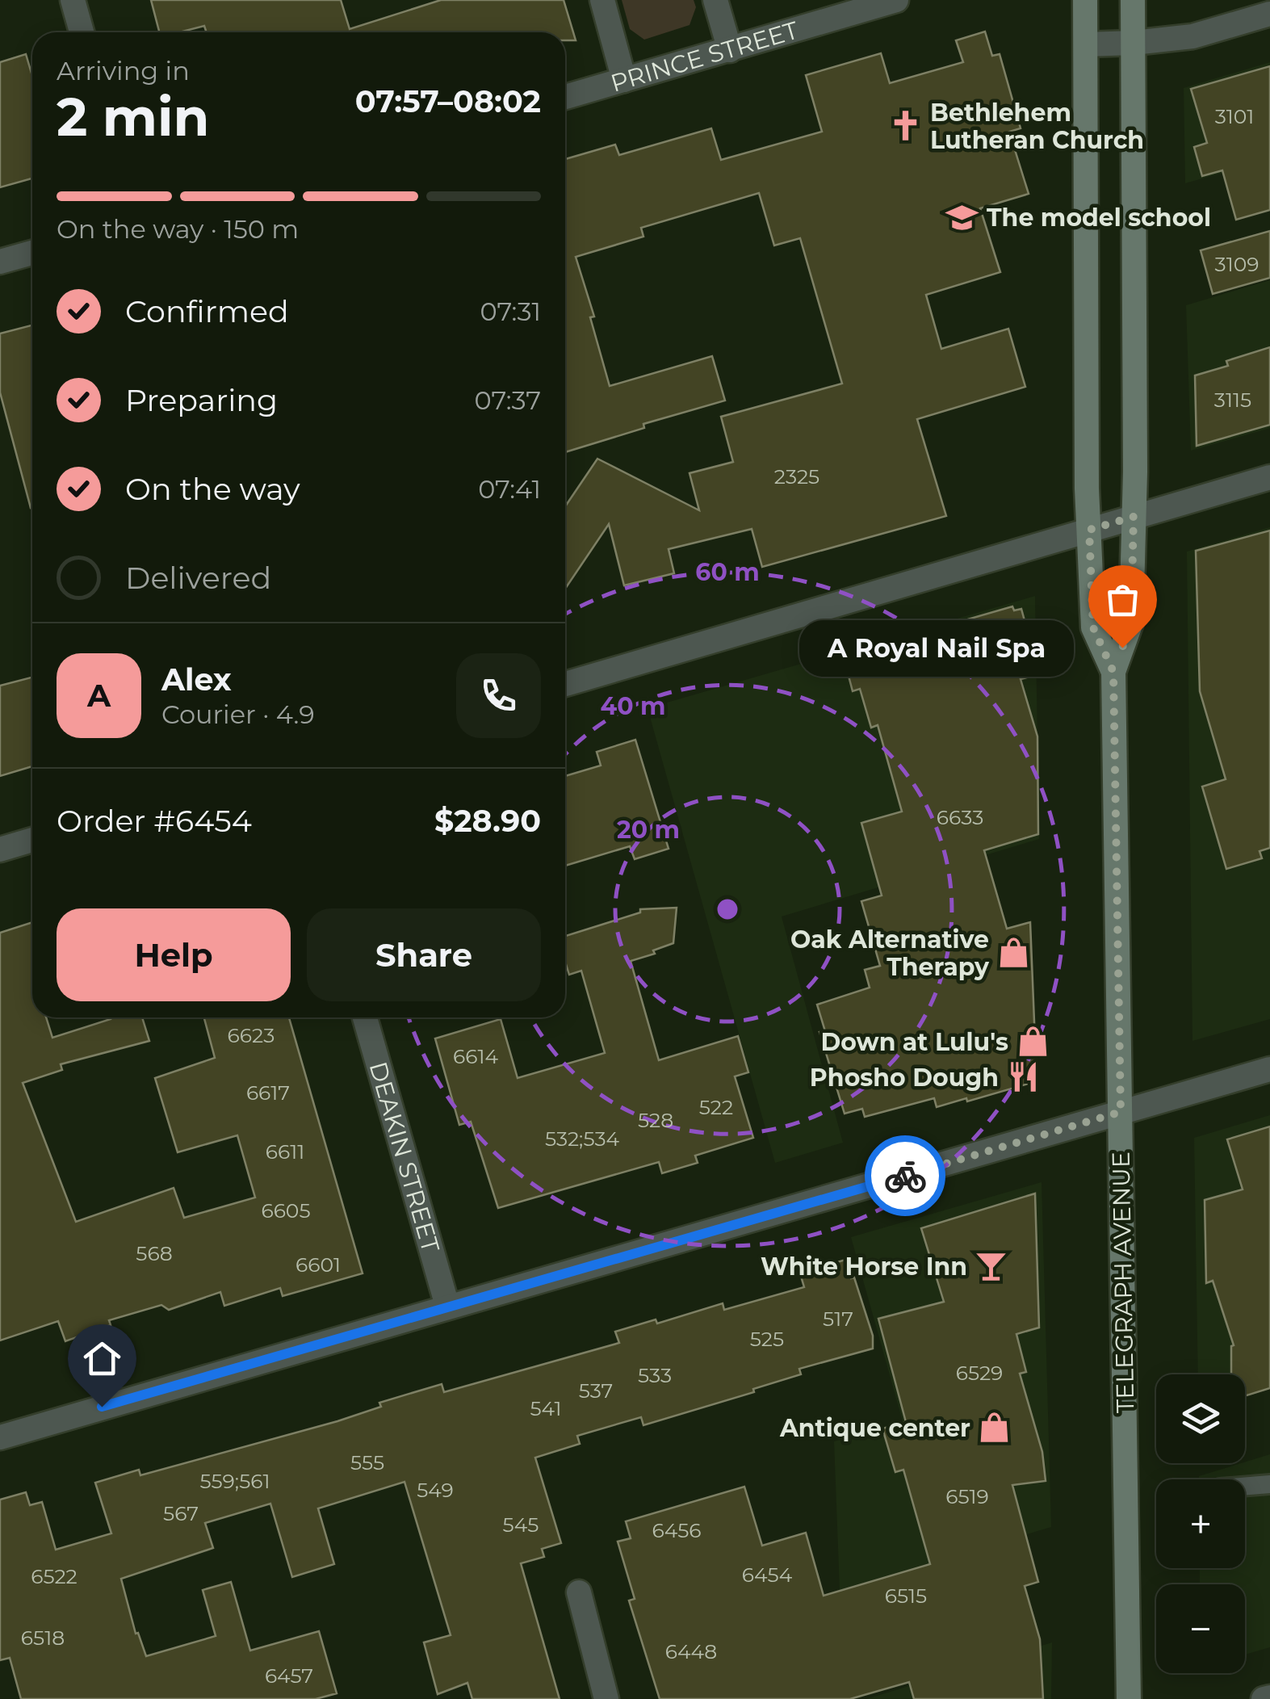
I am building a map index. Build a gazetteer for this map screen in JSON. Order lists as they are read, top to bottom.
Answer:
{
  "streets": {
    "main road": ["TELEGRAPH AVENUE"],
    "street": ["PRINCE STREET", "DEAKIN STREET"]
  },
  "places": {
    "church": ["Bethlehem Lutheran Church"],
    "school or university": ["The model school"],
    "other": ["A Royal Nail Spa"],
    "shop": ["Oak Alternative Therapy", "Down at Lulu's", "Antique center"],
    "restaurant": ["Phosho Dough"],
    "bar": ["White Horse Inn"]
  },
  "house_numbers": [
    "3101",
    "3109",
    "3115",
    "2325",
    "6633",
    "6623",
    "6614",
    "6617",
    "522",
    "528",
    "532;534",
    "6611",
    "6605",
    "568",
    "6601",
    "517",
    "525",
    "6529",
    "533",
    "537",
    "541",
    "555",
    "559;561",
    "549",
    "6519",
    "567",
    "545",
    "6456",
    "6454",
    "6522",
    "6515",
    "6518",
    "6448",
    "6457"
  ],
  "page": {
    "heading": ["2 min", "Arriving in", "07:57–08:02"],
    "panel": [
      "Alex",
      "Courier · 4.9",
      "Order #6454",
      "$28.90"
    ],
    "bar": "On the way · 150 m",
    "list": [
      ["Confirmed", "07:31"],
      ["Preparing", "07:37"],
      ["On the way", "07:41"],
      "Delivered"
    ],
    "bubble": "A Royal Nail Spa",
    "round": "A",
    "buttons": ["Help", "Share"],
    "map_buttons": ["+", "−"]
  },
  "rings": ["60 m", "40 m", "20 m"]
}
